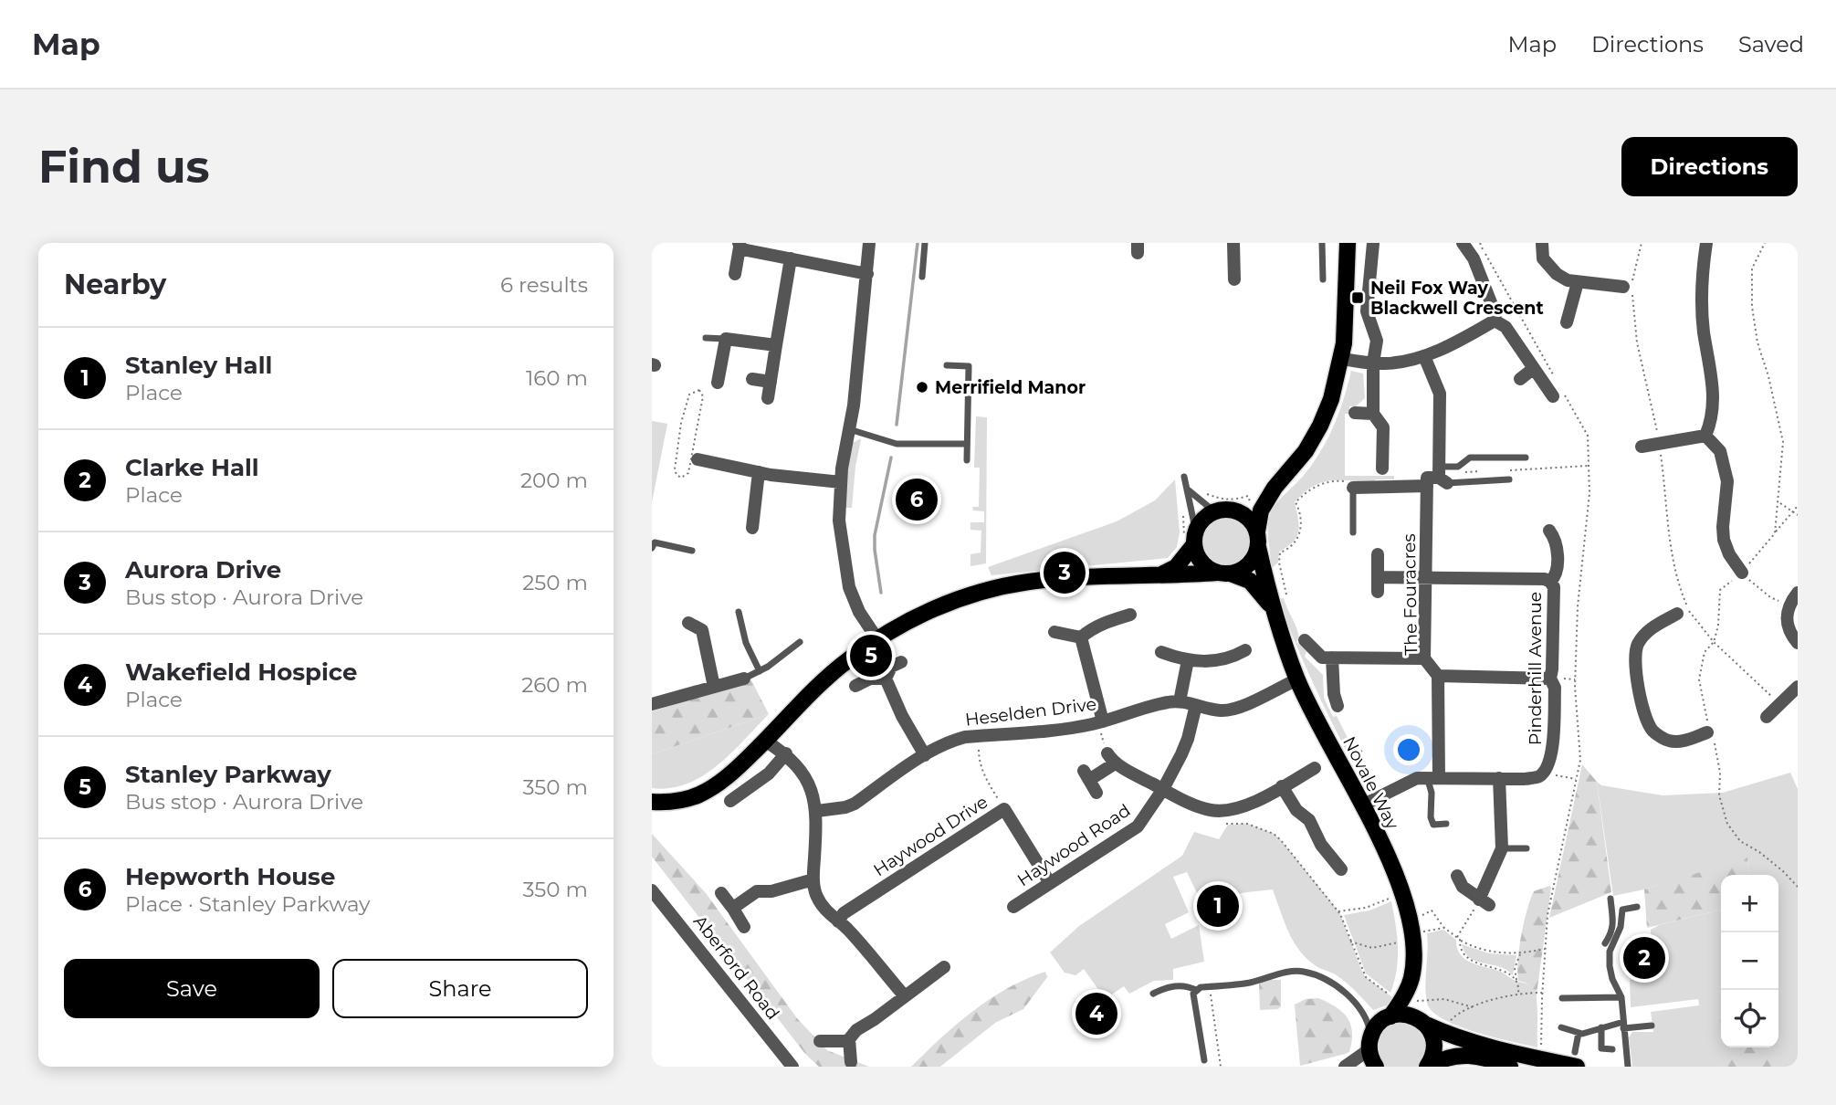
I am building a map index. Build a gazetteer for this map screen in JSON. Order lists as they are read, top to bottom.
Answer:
{
  "streets": {
    "main road": ["Novale Way"],
    "street": [
      "The Fouracres",
      "Pinderhill Avenue",
      "Heselden Drive",
      "Haywood Drive",
      "Haywood Road",
      "Aberford Road"
    ]
  },
  "crossings": [
    ["Heselden Drive", "Novale Way"],
    ["Heselden Drive", "Haywood Road"],
    ["Haywood Drive", "Haywood Road"]
  ],
  "places": {
    "transit": ["Neil Fox Way Blackwell Crescent"],
    "other": ["Merrifield Manor"]
  },
  "page": {
    "header": "Map",
    "nav": ["Map", "Directions", "Saved"],
    "buttons": [
      "Directions",
      ["Save", "Share"]
    ],
    "title": "Find us",
    "heading": ["Nearby", "6 results"],
    "list": [
      {
        "mark": "1",
        "name": "Stanley Hall",
        "note": "Place",
        "value": "160 m"
      },
      {
        "mark": "2",
        "name": "Clarke Hall",
        "note": "Place",
        "value": "200 m"
      },
      {
        "mark": "3",
        "name": "Aurora Drive",
        "note": "Bus stop · Aurora Drive",
        "value": "250 m"
      },
      {
        "mark": "4",
        "name": "Wakefield Hospice",
        "note": "Place",
        "value": "260 m"
      },
      {
        "mark": "5",
        "name": "Stanley Parkway",
        "note": "Bus stop · Aurora Drive",
        "value": "350 m"
      },
      {
        "mark": "6",
        "name": "Hepworth House",
        "note": "Place · Stanley Parkway",
        "value": "350 m"
      }
    ],
    "pins": [
      "6",
      "3",
      "5",
      "1",
      "2",
      "4"
    ],
    "map_buttons": ["+", "−"]
  }
}
